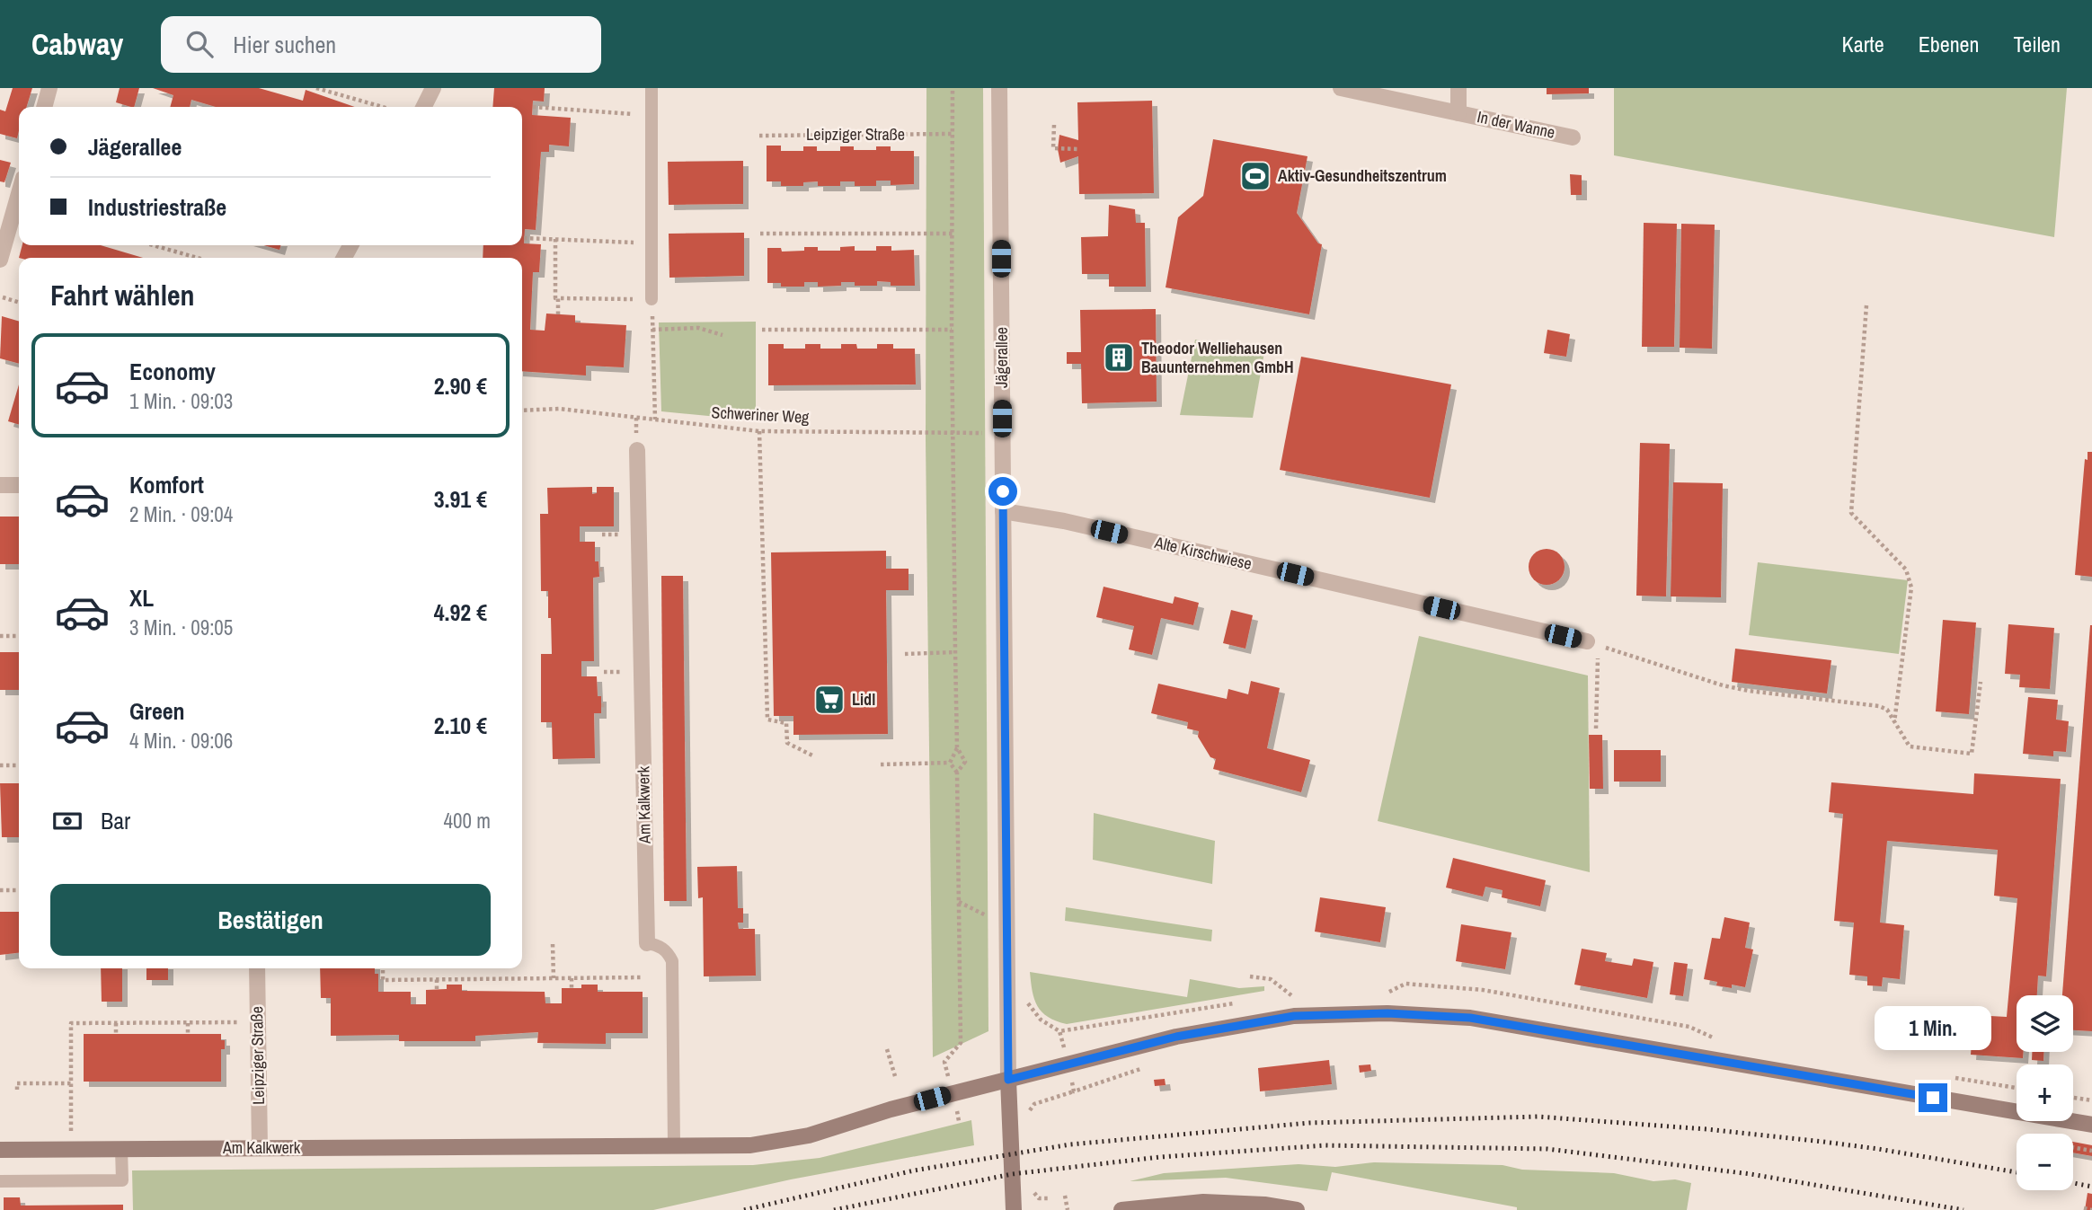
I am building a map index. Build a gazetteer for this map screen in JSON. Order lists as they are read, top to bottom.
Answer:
{
  "streets": {
    "street": [
      "In der Wanne",
      "Leipziger Straße",
      "Jägerallee",
      "Alte Kirschwiese",
      "Am Kalkwerk"
    ],
    "path": ["Schweriner Weg"]
  },
  "crossings": [
    ["Leipziger Straße", "Am Kalkwerk"],
    ["Jägerallee", "Schweriner Weg"],
    ["Jägerallee", "Alte Kirschwiese"],
    ["Jägerallee", "Am Kalkwerk"]
  ],
  "places": {
    "sports": ["Aktiv-Gesundheitszentrum"],
    "building": ["Theodor Welliehausen Bauunternehmen GmbH"],
    "supermarket": ["Lidl"]
  },
  "page": {
    "header": "Cabway",
    "search": "Hier suchen",
    "nav": ["Karte", "Ebenen", "Teilen"],
    "banner": ["Jägerallee", "Industriestraße"],
    "heading": "Fahrt wählen",
    "list": [
      {
        "name": "Economy",
        "note": "1 Min. · 09:03",
        "value": "2.90 €"
      },
      {
        "name": "Komfort",
        "note": "2 Min. · 09:04",
        "value": "3.91 €"
      },
      {
        "name": "XL",
        "note": "3 Min. · 09:05",
        "value": "4.92 €"
      },
      {
        "name": "Green",
        "note": "4 Min. · 09:06",
        "value": "2.10 €"
      }
    ],
    "pay": ["Bar", "400 m"],
    "buttons": "Bestätigen",
    "map_buttons": ["+", "−"],
    "bubble": "1 Min."
  }
}
